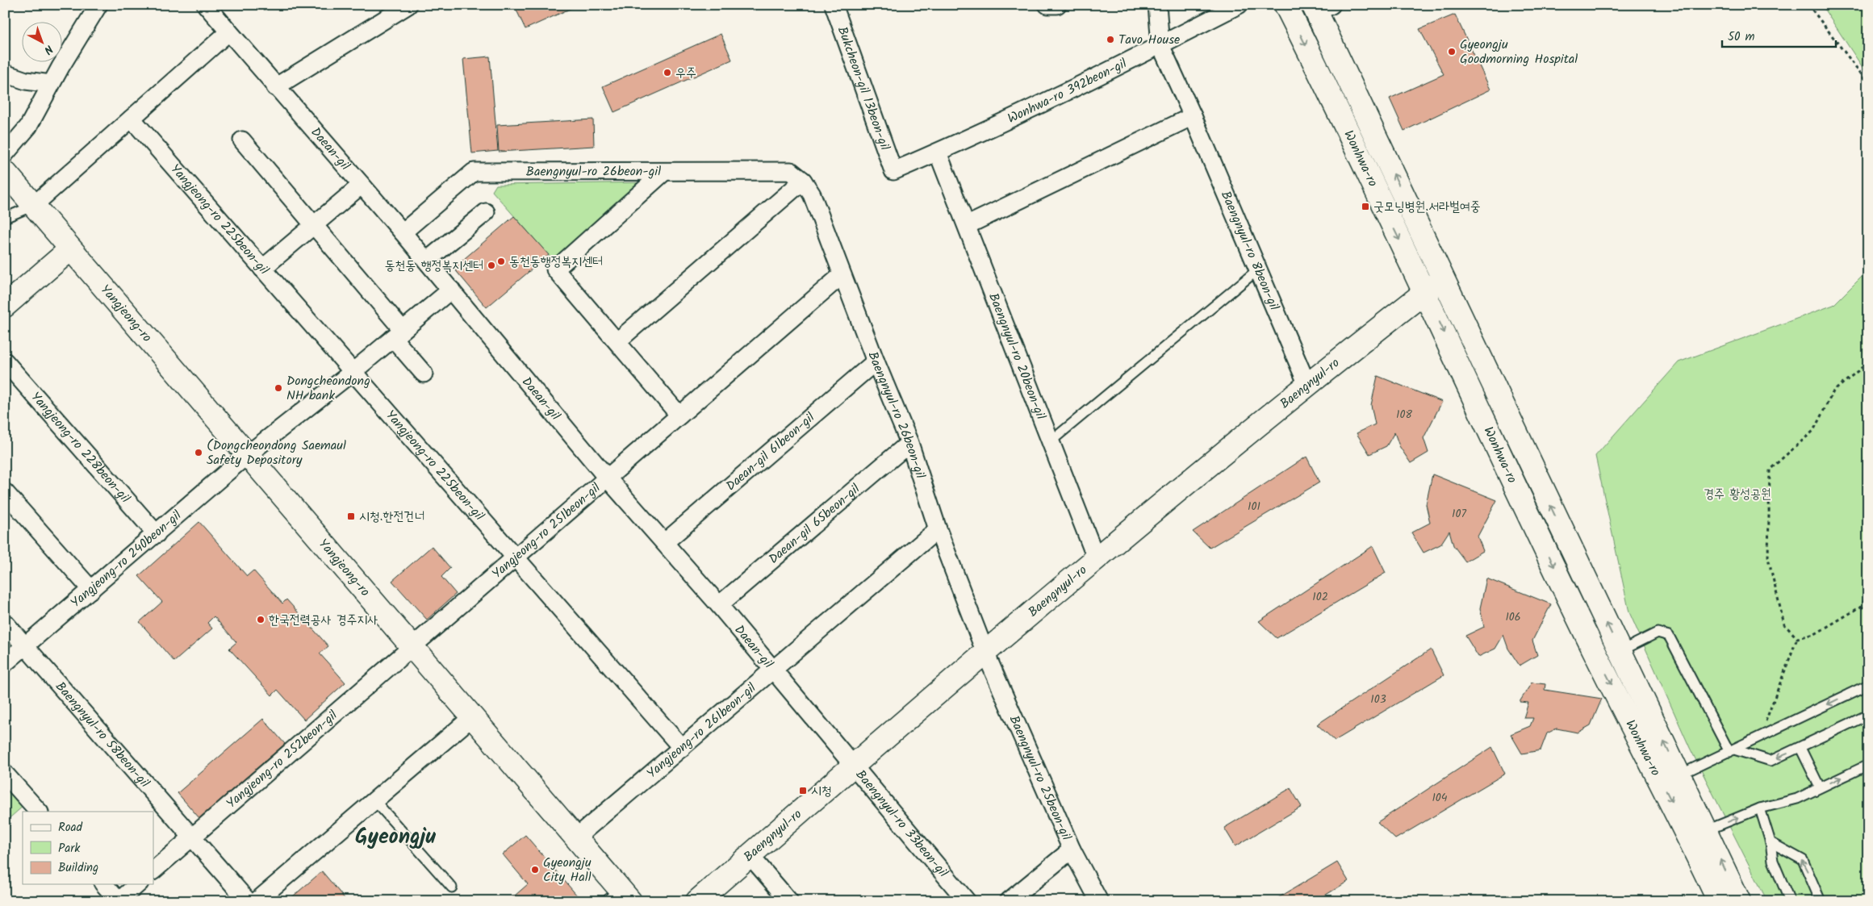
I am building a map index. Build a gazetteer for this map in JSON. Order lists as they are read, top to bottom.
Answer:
{
  "streets": {
    "main road": ["Wonhwa-ro", "Yangjeong-ro", "Baengnyul-ro"],
    "street": [
      "Bukcheon-gil 13beon-gil",
      "Wonhwa-ro 392beon-gil",
      "Daean-gil",
      "Baengnyul-ro 26beon-gil",
      "Yangjeong-ro 225beon-gil",
      "Baengnyul-ro 8beon-gil",
      "Baengnyul-ro 20beon-gil",
      "Yangjeong-ro 228beon-gil",
      "Daean-gil 61beon-gil",
      "Daean-gil 65beon-gil",
      "Yangjeong-ro 251beon-gil",
      "Yangjeong-ro 240beon-gil",
      "Yangjeong-ro 261beon-gil",
      "Baengnyul-ro 58beon-gil",
      "Yangjeong-ro 252beon-gil",
      "Baengnyul-ro 25beon-gil",
      "Baengnyul-ro 33beon-gil"
    ]
  },
  "crossings": [
    ["Bukcheon-gil 13beon-gil", "Wonhwa-ro 392beon-gil"],
    ["Wonhwa-ro 392beon-gil", "Baengnyul-ro 8beon-gil"],
    ["Wonhwa-ro 392beon-gil", "Baengnyul-ro 20beon-gil"],
    ["Daean-gil", "Baengnyul-ro 26beon-gil"],
    ["Daean-gil", "Baengnyul-ro"],
    ["Daean-gil", "Daean-gil 61beon-gil"],
    ["Daean-gil", "Daean-gil 65beon-gil"],
    ["Daean-gil", "Yangjeong-ro 251beon-gil"],
    ["Daean-gil", "Yangjeong-ro 261beon-gil"],
    ["Daean-gil", "Baengnyul-ro 33beon-gil"],
    ["Wonhwa-ro", "Baengnyul-ro"],
    ["Baengnyul-ro 26beon-gil", "Baengnyul-ro"],
    ["Baengnyul-ro 26beon-gil", "Daean-gil 61beon-gil"],
    ["Baengnyul-ro 26beon-gil", "Daean-gil 65beon-gil"],
    ["Baengnyul-ro 26beon-gil", "Yangjeong-ro 251beon-gil"],
    ["Baengnyul-ro 26beon-gil", "Yangjeong-ro 261beon-gil"],
    ["Baengnyul-ro 26beon-gil", "Baengnyul-ro 25beon-gil"],
    ["Yangjeong-ro 225beon-gil", "Yangjeong-ro 251beon-gil"],
    ["Yangjeong-ro 225beon-gil", "Yangjeong-ro 261beon-gil"],
    ["Baengnyul-ro 8beon-gil", "Baengnyul-ro"],
    ["Yangjeong-ro", "Yangjeong-ro 251beon-gil"],
    ["Yangjeong-ro", "Yangjeong-ro 240beon-gil"],
    ["Yangjeong-ro", "Yangjeong-ro 261beon-gil"],
    ["Yangjeong-ro", "Yangjeong-ro 252beon-gil"],
    ["Baengnyul-ro 20beon-gil", "Baengnyul-ro"],
    ["Baengnyul-ro", "Baengnyul-ro 25beon-gil"],
    ["Baengnyul-ro", "Baengnyul-ro 33beon-gil"],
    ["Yangjeong-ro 228beon-gil", "Yangjeong-ro 240beon-gil"],
    ["Yangjeong-ro 251beon-gil", "Yangjeong-ro 252beon-gil"],
    ["Yangjeong-ro 240beon-gil", "Baengnyul-ro 58beon-gil"],
    ["Baengnyul-ro 58beon-gil", "Yangjeong-ro 252beon-gil"]
  ],
  "districts": ["Gyeongju"],
  "parks": ["경주 황성공원"],
  "places": {
    "other": [
      "Tavo House",
      "Gyeongju Goodmorning Hospital",
      "우주",
      "동천동행정복지센터",
      "동천동 행정복지센터",
      "Dongcheondong NH bank",
      "(Dongcheondong Saemaul Safety Depository",
      "한국전력공사 경주지사",
      "Gyeongju City Hall"
    ],
    "transit": ["굿모닝병원.서라벌여중", "시청.한전건너", "시청"]
  },
  "house_numbers": [
    "108",
    "101",
    "107",
    "102",
    "106",
    "103",
    "104"
  ],
  "legend": ["Road", "Park", "Building"],
  "scale_bar": "50 m",
  "north": "bottom right"
}
